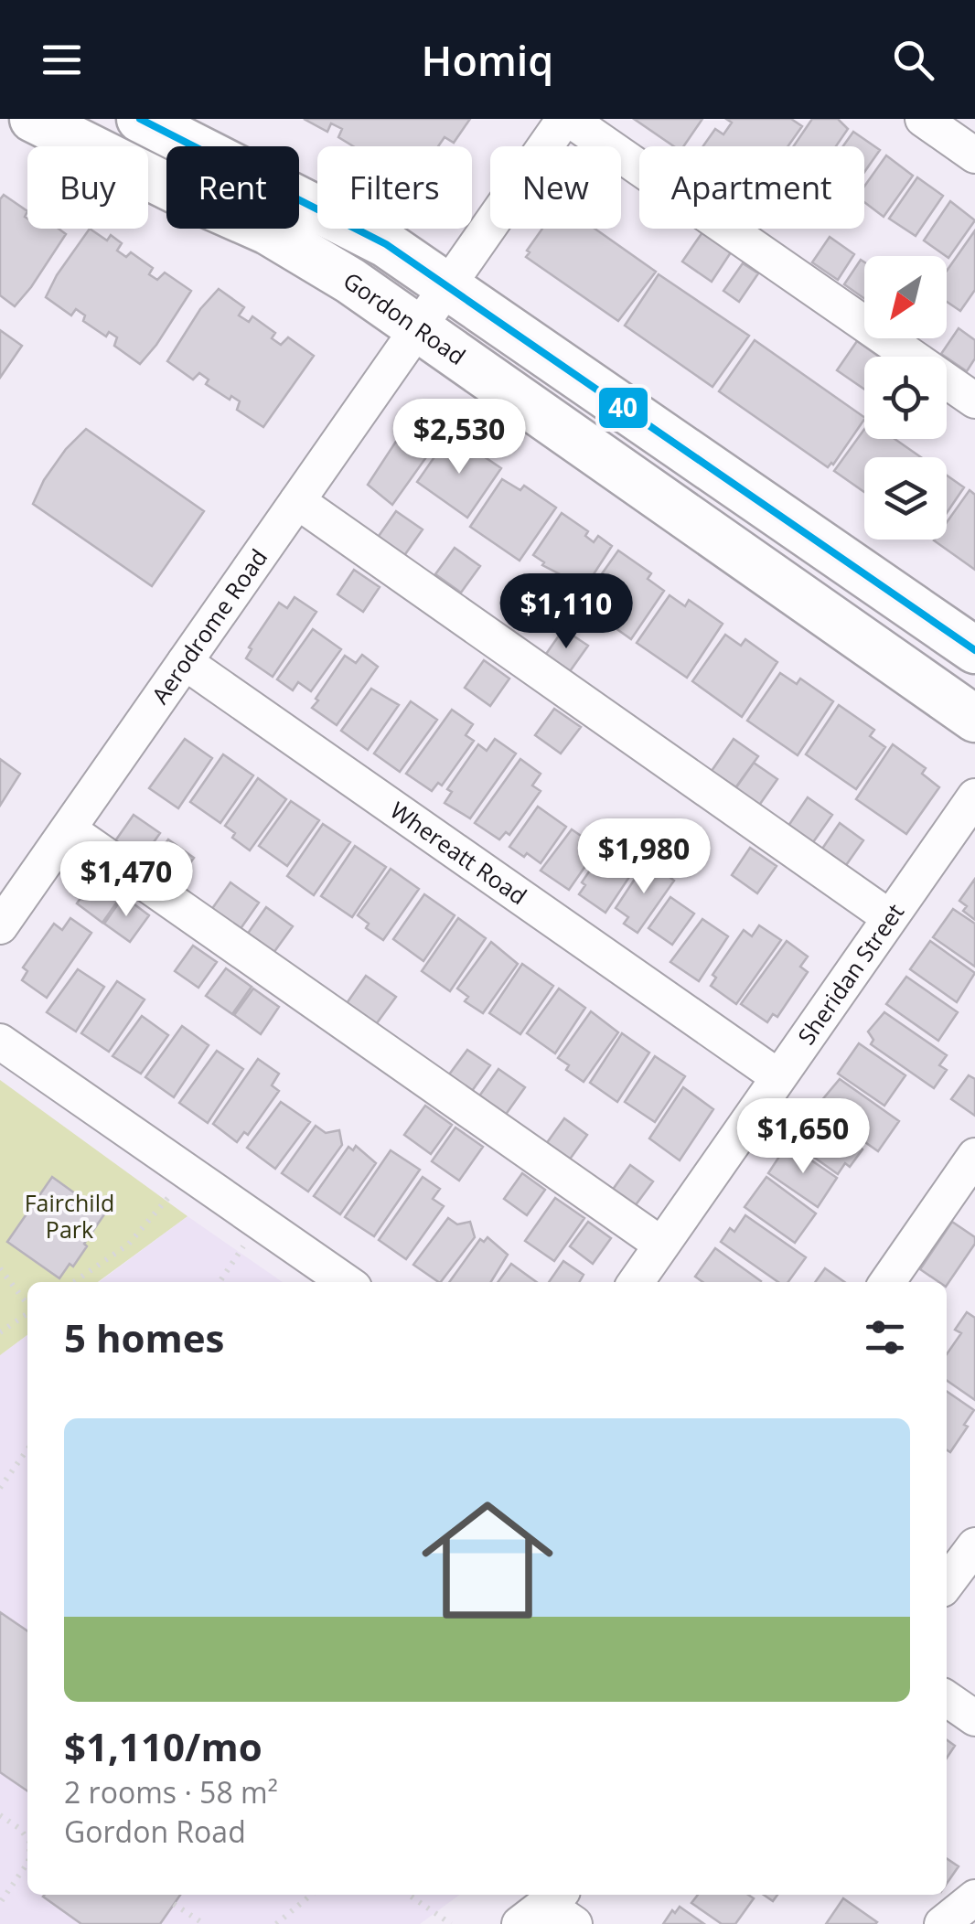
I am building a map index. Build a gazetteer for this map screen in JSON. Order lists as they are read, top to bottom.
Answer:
{
  "streets": {
    "main road": ["Gordon Road"],
    "street": ["Aerodrome Road", "Whereatt Road", "Sheridan Street"]
  },
  "crossings": [
    ["Gordon Road", "Aerodrome Road"],
    ["Aerodrome Road", "Whereatt Road"],
    ["Whereatt Road", "Sheridan Street"]
  ],
  "parks": ["Fairchild Park"],
  "lines": ["transit line 40"],
  "north": "bottom left",
  "page": {
    "header": "Homiq",
    "chip": [
      "Buy",
      "Rent",
      "Filters",
      "New",
      "Apartment"
    ],
    "price": [
      "$2,530",
      "$1,110",
      "$1,980",
      "$1,470",
      "$1,650"
    ],
    "heading": "5 homes",
    "list": [
      {
        "name": "$1,110/mo",
        "note": "2 rooms · 58 m² · Gordon Road"
      }
    ]
  }
}
